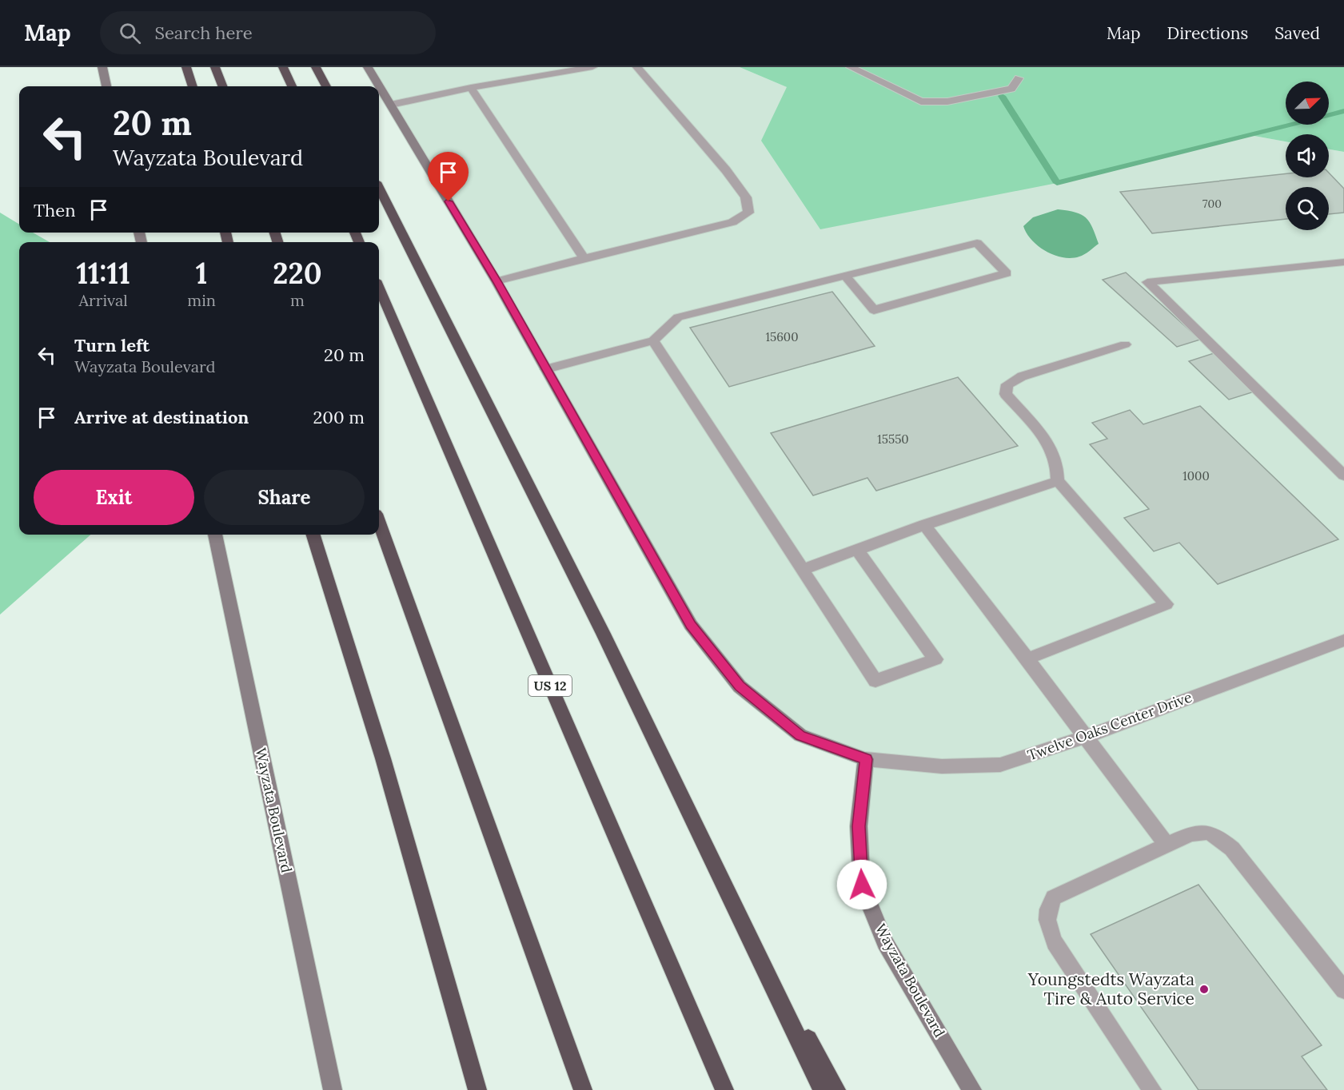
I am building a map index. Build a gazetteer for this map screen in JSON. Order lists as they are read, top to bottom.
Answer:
{
  "streets": {
    "highway": ["US 12"],
    "street": ["Twelve Oaks Center Drive", "Wayzata Boulevard"]
  },
  "crossings": [
    ["Twelve Oaks Center Drive", "Wayzata Boulevard"]
  ],
  "places": ["Youngstedts Wayzata Tire & Auto Service"],
  "house_numbers": [
    "700",
    "15600",
    "15550",
    "1000"
  ],
  "north": "top right",
  "page": {
    "header": "Map",
    "search": "Search here",
    "nav": ["Map", "Directions", "Saved"],
    "turn": ["20 m", "Wayzata Boulevard"],
    "then": "Then",
    "eta": [
      "11:11",
      "Arrival",
      "1",
      "min",
      "220",
      "m"
    ],
    "list": [
      {
        "name": "Turn left",
        "note": "Wayzata Boulevard",
        "value": "20 m"
      },
      {
        "name": "Arrive at destination",
        "value": "200 m"
      }
    ],
    "buttons": ["Exit", "Share"]
  }
}
